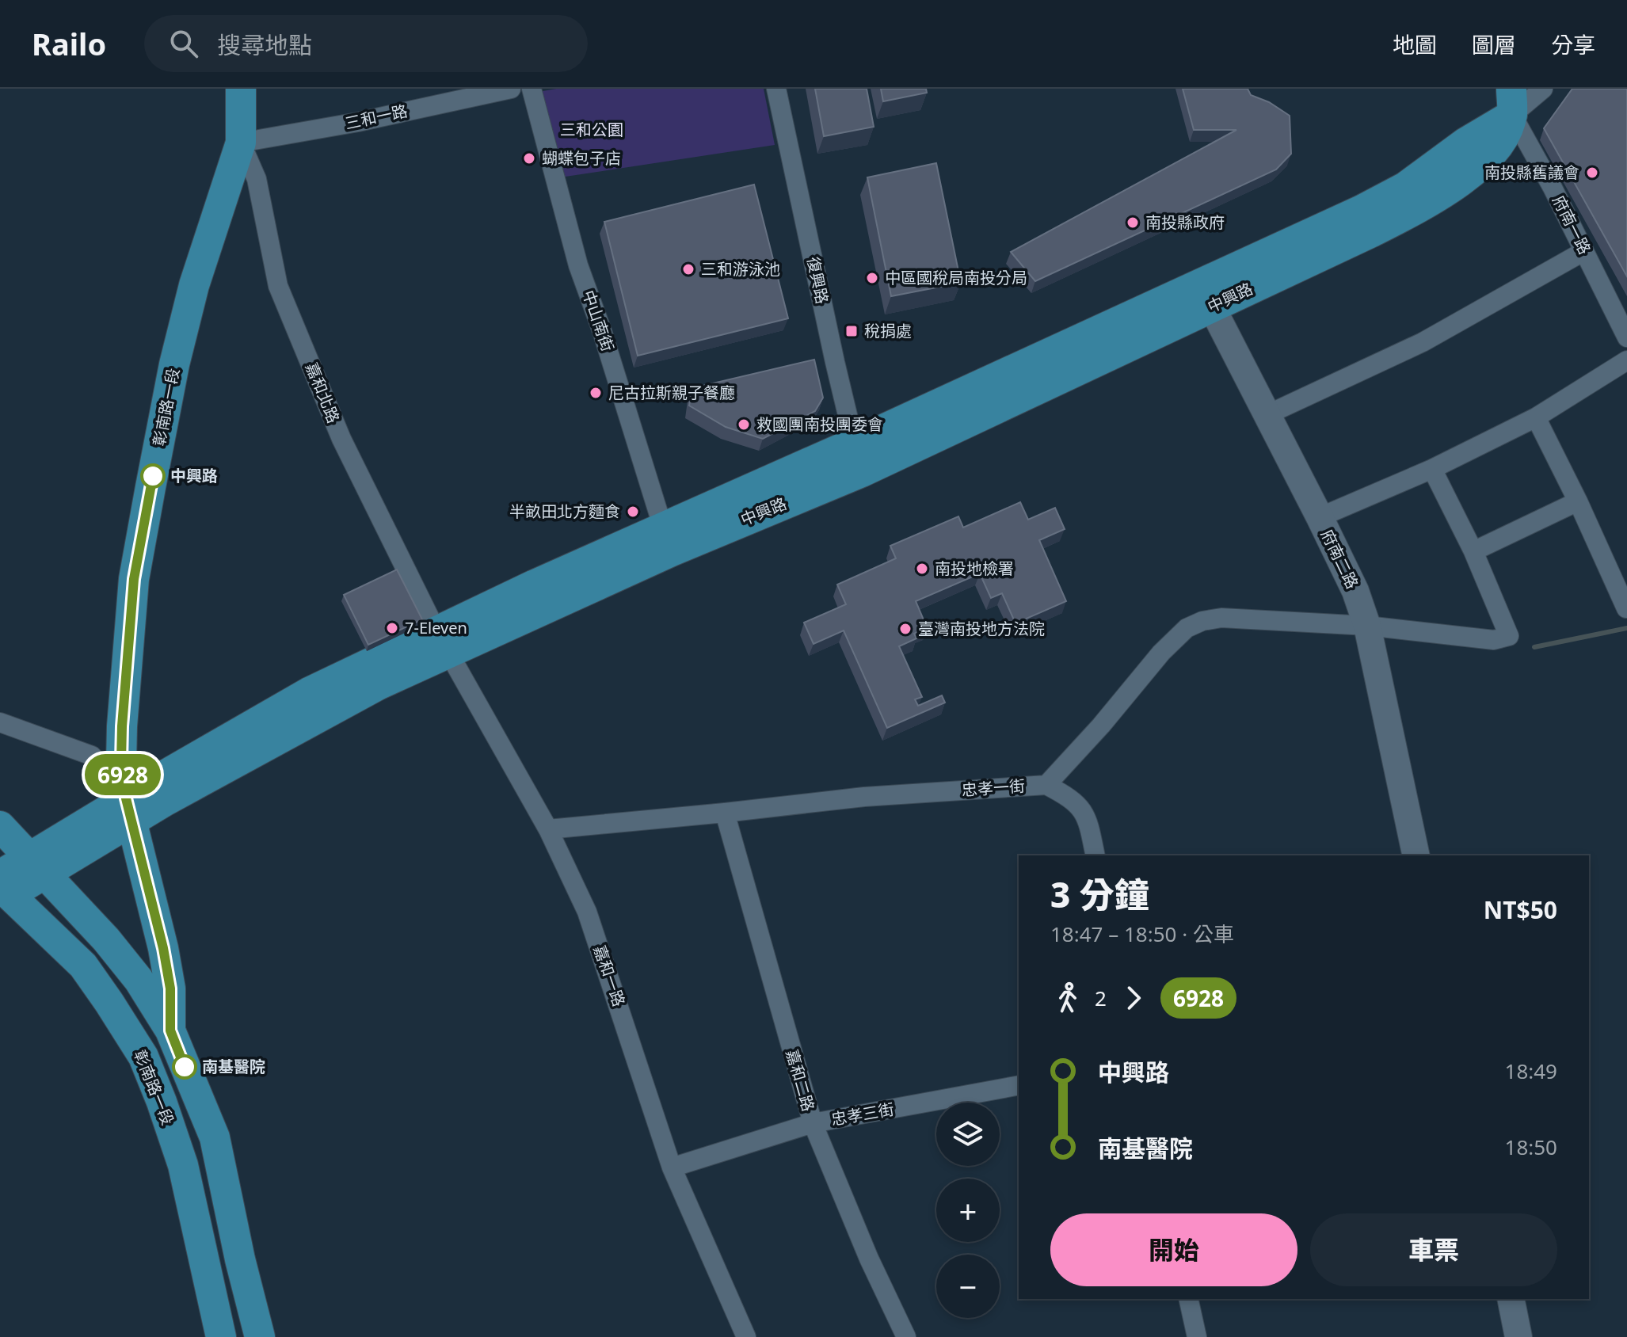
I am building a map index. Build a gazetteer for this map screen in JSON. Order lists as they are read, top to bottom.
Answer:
{
  "streets": {
    "main road": ["中興路", "彰南路一段"],
    "street": [
      "三和一路",
      "府南一路",
      "復興路",
      "中山南街",
      "嘉和北路",
      "府南二路",
      "忠孝一街",
      "嘉和一路",
      "嘉和二路",
      "忠孝三街"
    ]
  },
  "crossings": [
    ["三和一路", "嘉和北路"],
    ["三和一路", "彰南路一段"],
    ["府南一路", "中興路"],
    ["復興路", "中興路"],
    ["中興路", "中山南街"],
    ["中興路", "嘉和北路"],
    ["中興路", "彰南路一段"],
    ["中興路", "府南二路"],
    ["中興路", "嘉和一路"],
    ["嘉和北路", "彰南路一段"],
    ["嘉和北路", "嘉和一路"],
    ["府南二路", "忠孝一街"],
    ["忠孝一街", "嘉和一路"],
    ["忠孝一街", "嘉和二路"],
    ["嘉和一路", "忠孝三街"],
    ["嘉和二路", "忠孝三街"]
  ],
  "parks": ["三和公園"],
  "places": {
    "other": [
      "蝴蝶包子店",
      "南投縣舊議會",
      "南投縣政府",
      "三和游泳池",
      "中區國稅局南投分局",
      "尼古拉斯親子餐廳",
      "救國團南投團委會",
      "中興路",
      "半畝田北方麵食",
      "南投地檢署",
      "7-Eleven",
      "臺灣南投地方法院",
      "南基醫院"
    ],
    "transit": ["稅捐處"]
  },
  "lines": ["bus line 6928"],
  "page": {
    "header": "Railo",
    "search": "搜尋地點",
    "nav": ["地圖", "圖層", "分享"],
    "on_map": "6928",
    "heading": ["3 分鐘", "18:47 – 18:50 · 公車", "NT$50"],
    "legs": ["2", "6928"],
    "list": [
      {
        "name": "中興路",
        "value": "18:49"
      },
      {
        "name": "南基醫院",
        "value": "18:50"
      }
    ],
    "map_buttons": ["+", "−"],
    "buttons": ["開始", "車票"]
  }
}
